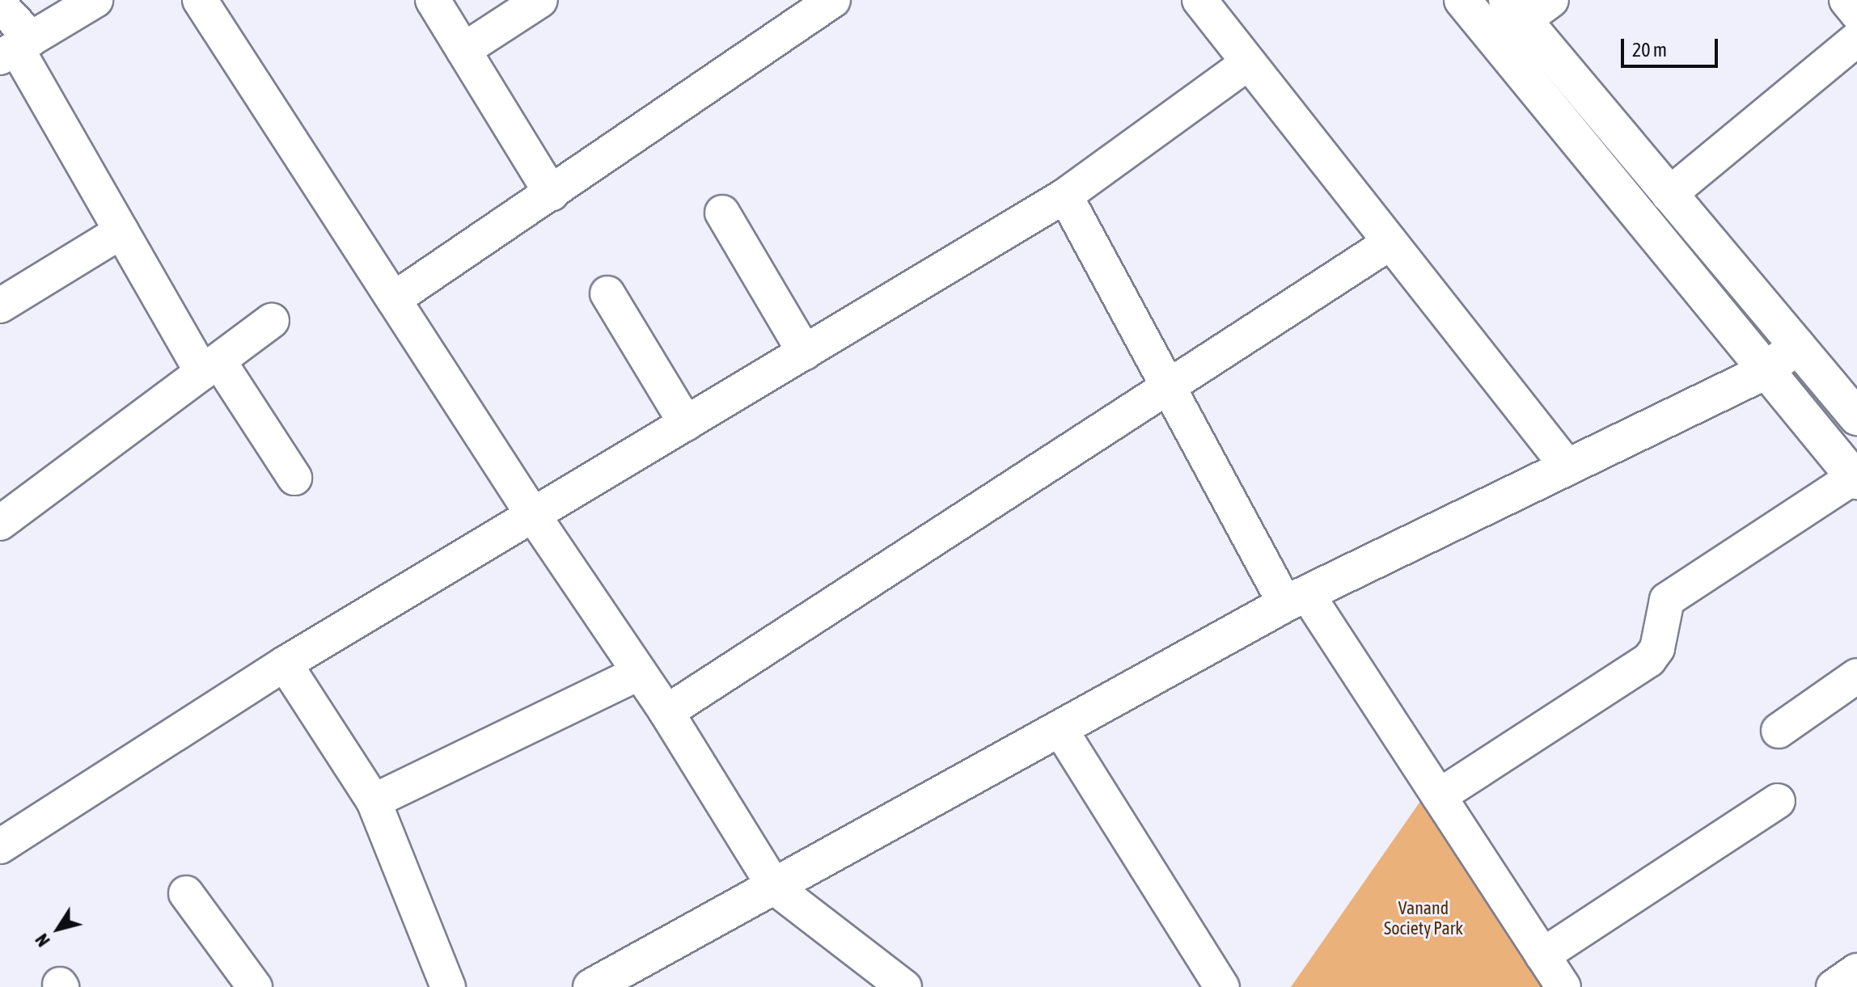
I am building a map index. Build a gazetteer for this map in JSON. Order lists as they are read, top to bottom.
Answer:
{
  "parks": ["Vanand Society Park"],
  "scale_bar": "20 m",
  "north": "bottom left"
}
